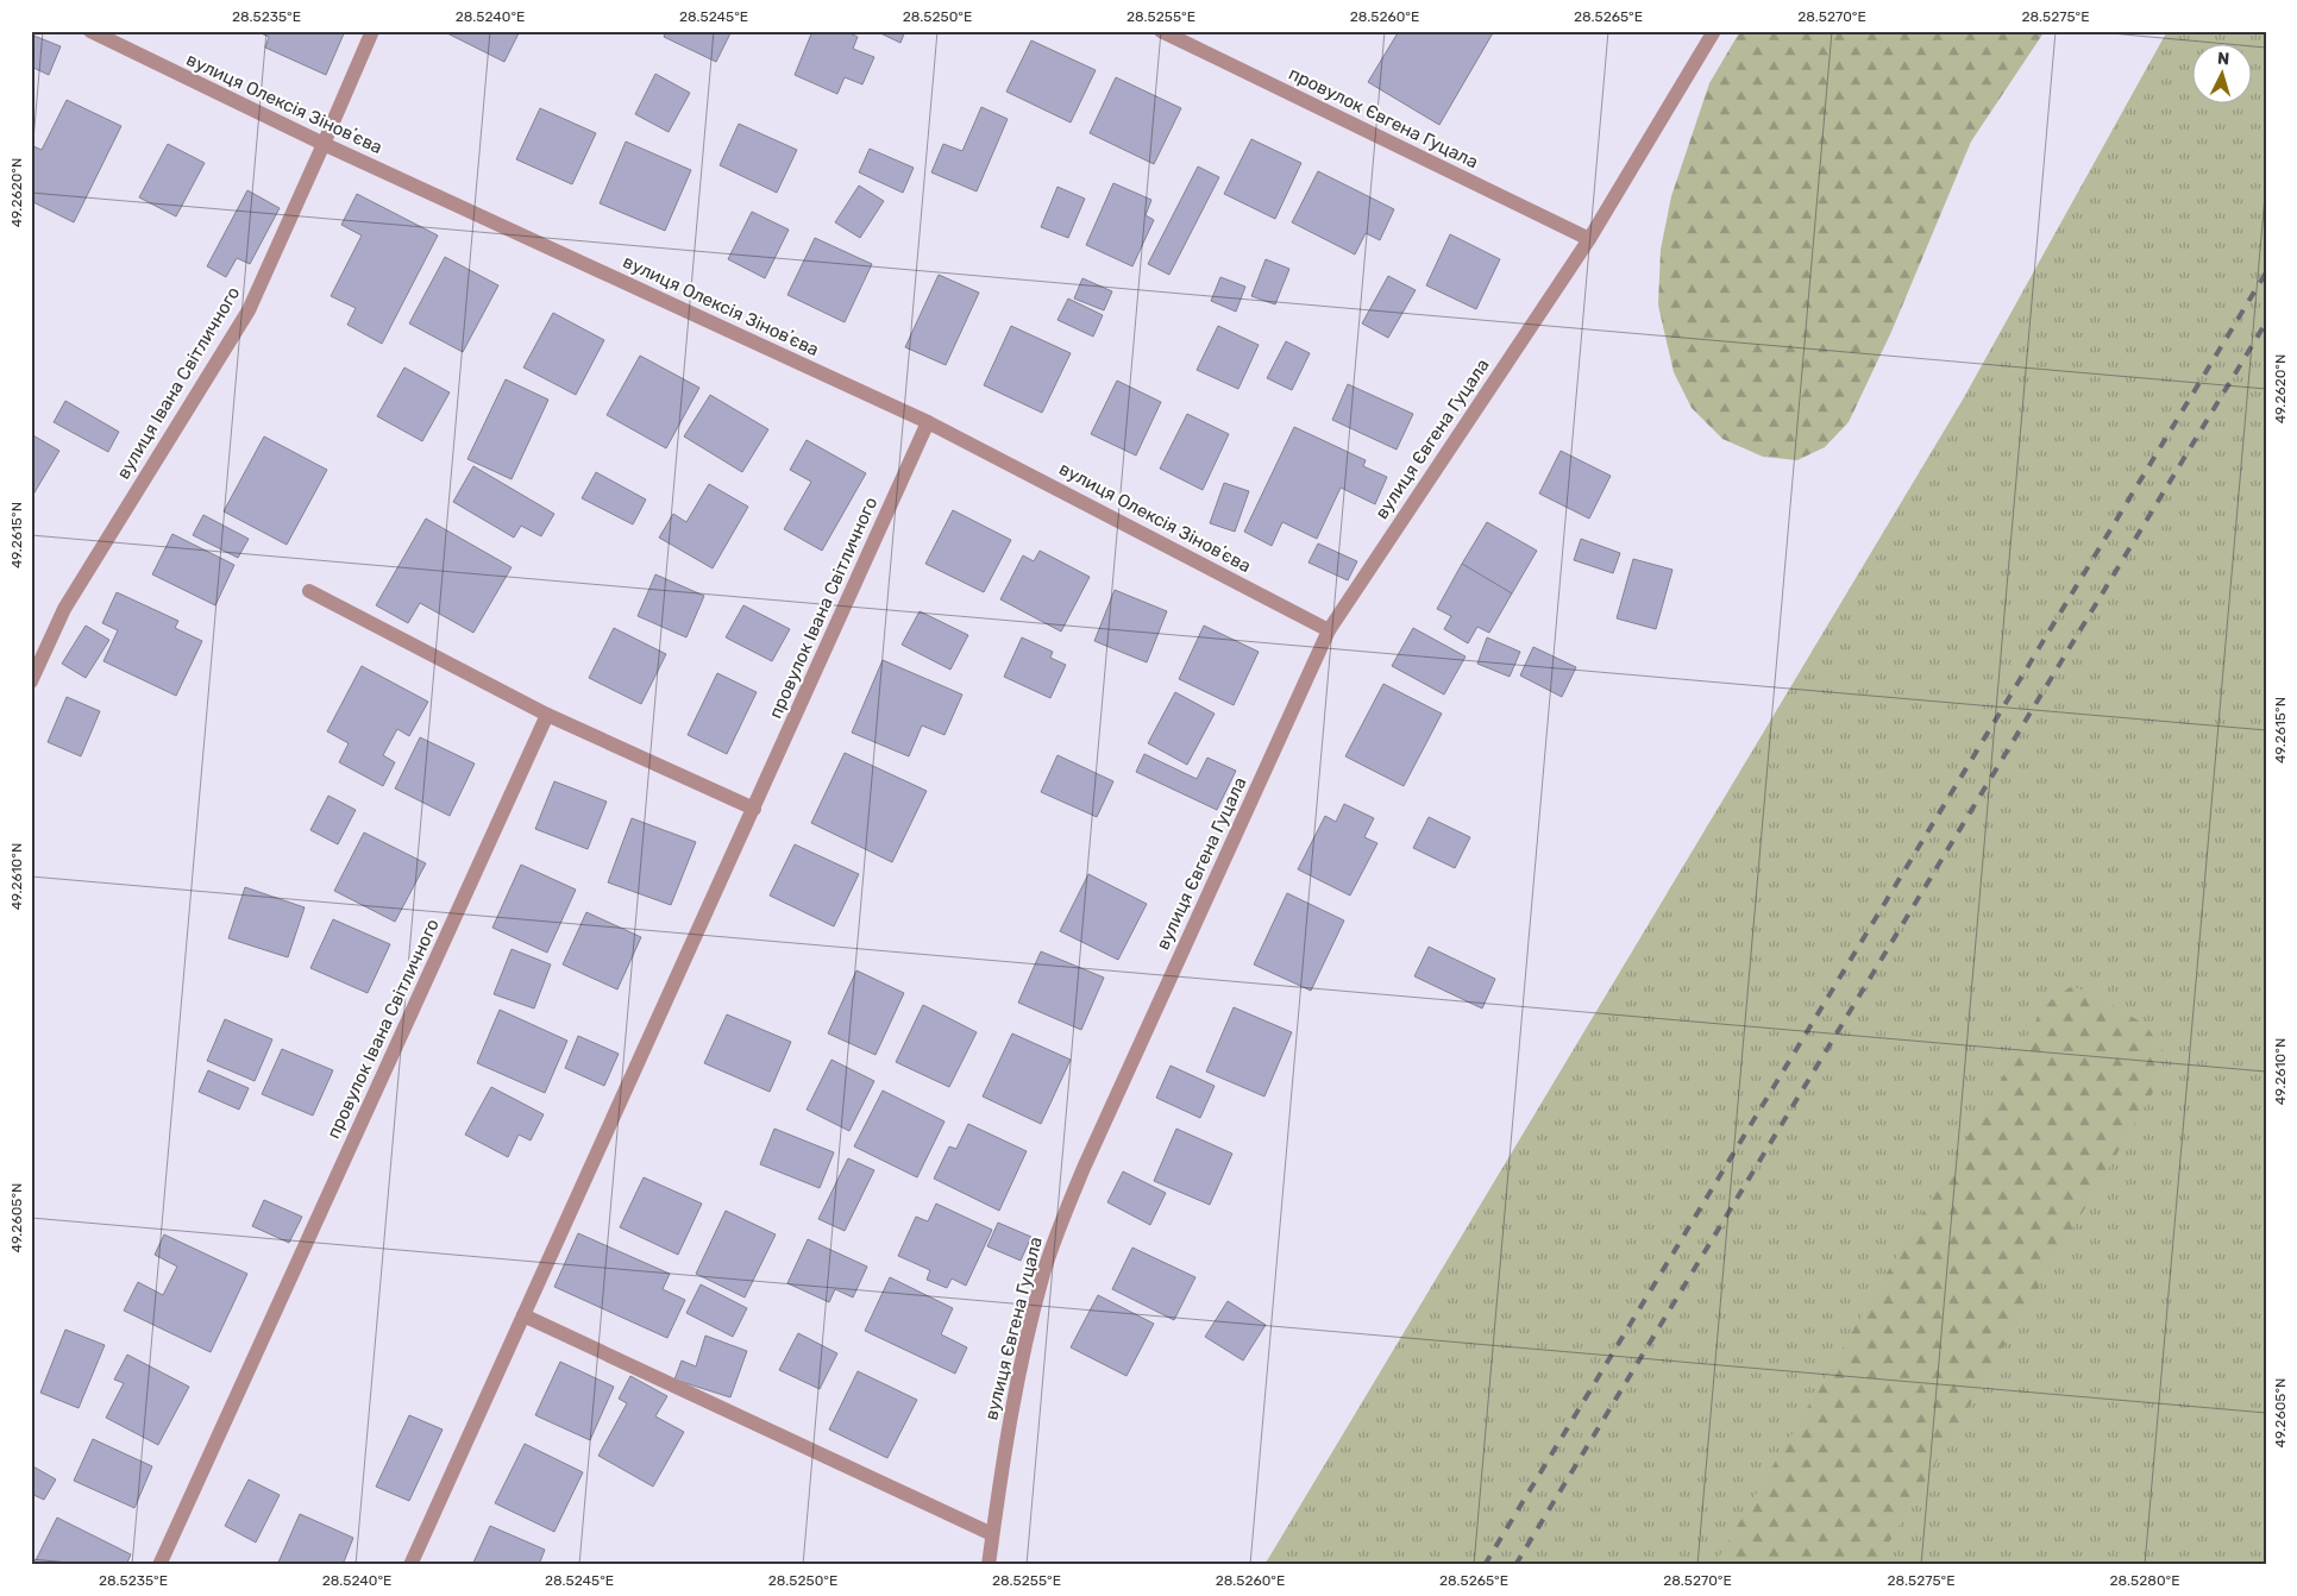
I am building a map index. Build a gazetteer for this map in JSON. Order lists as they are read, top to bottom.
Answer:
{
  "streets": {
    "street": [
      "вулиця Олексія Зіновʼєва",
      "провулок Євгена Гуцала",
      "вулиця Івана Світличного",
      "вулиця Євгена Гуцала",
      "провулок Івана Світличного"
    ]
  },
  "crossings": [
    ["вулиця Олексія Зіновʼєва", "вулиця Івана Світличного"],
    ["вулиця Олексія Зіновʼєва", "вулиця Євгена Гуцала"],
    ["вулиця Олексія Зіновʼєва", "провулок Івана Світличного"],
    ["провулок Євгена Гуцала", "вулиця Євгена Гуцала"]
  ],
  "north": "top",
  "coordinates": [
    "28.5235°E",
    "28.5240°E",
    "28.5245°E",
    "28.5250°E",
    "28.5255°E",
    "28.5260°E",
    "28.5265°E",
    "28.5270°E",
    "28.5275°E",
    "49.2620°N",
    "49.2615°N",
    "49.2610°N",
    "49.2605°N",
    "28.5280°E"
  ]
}
